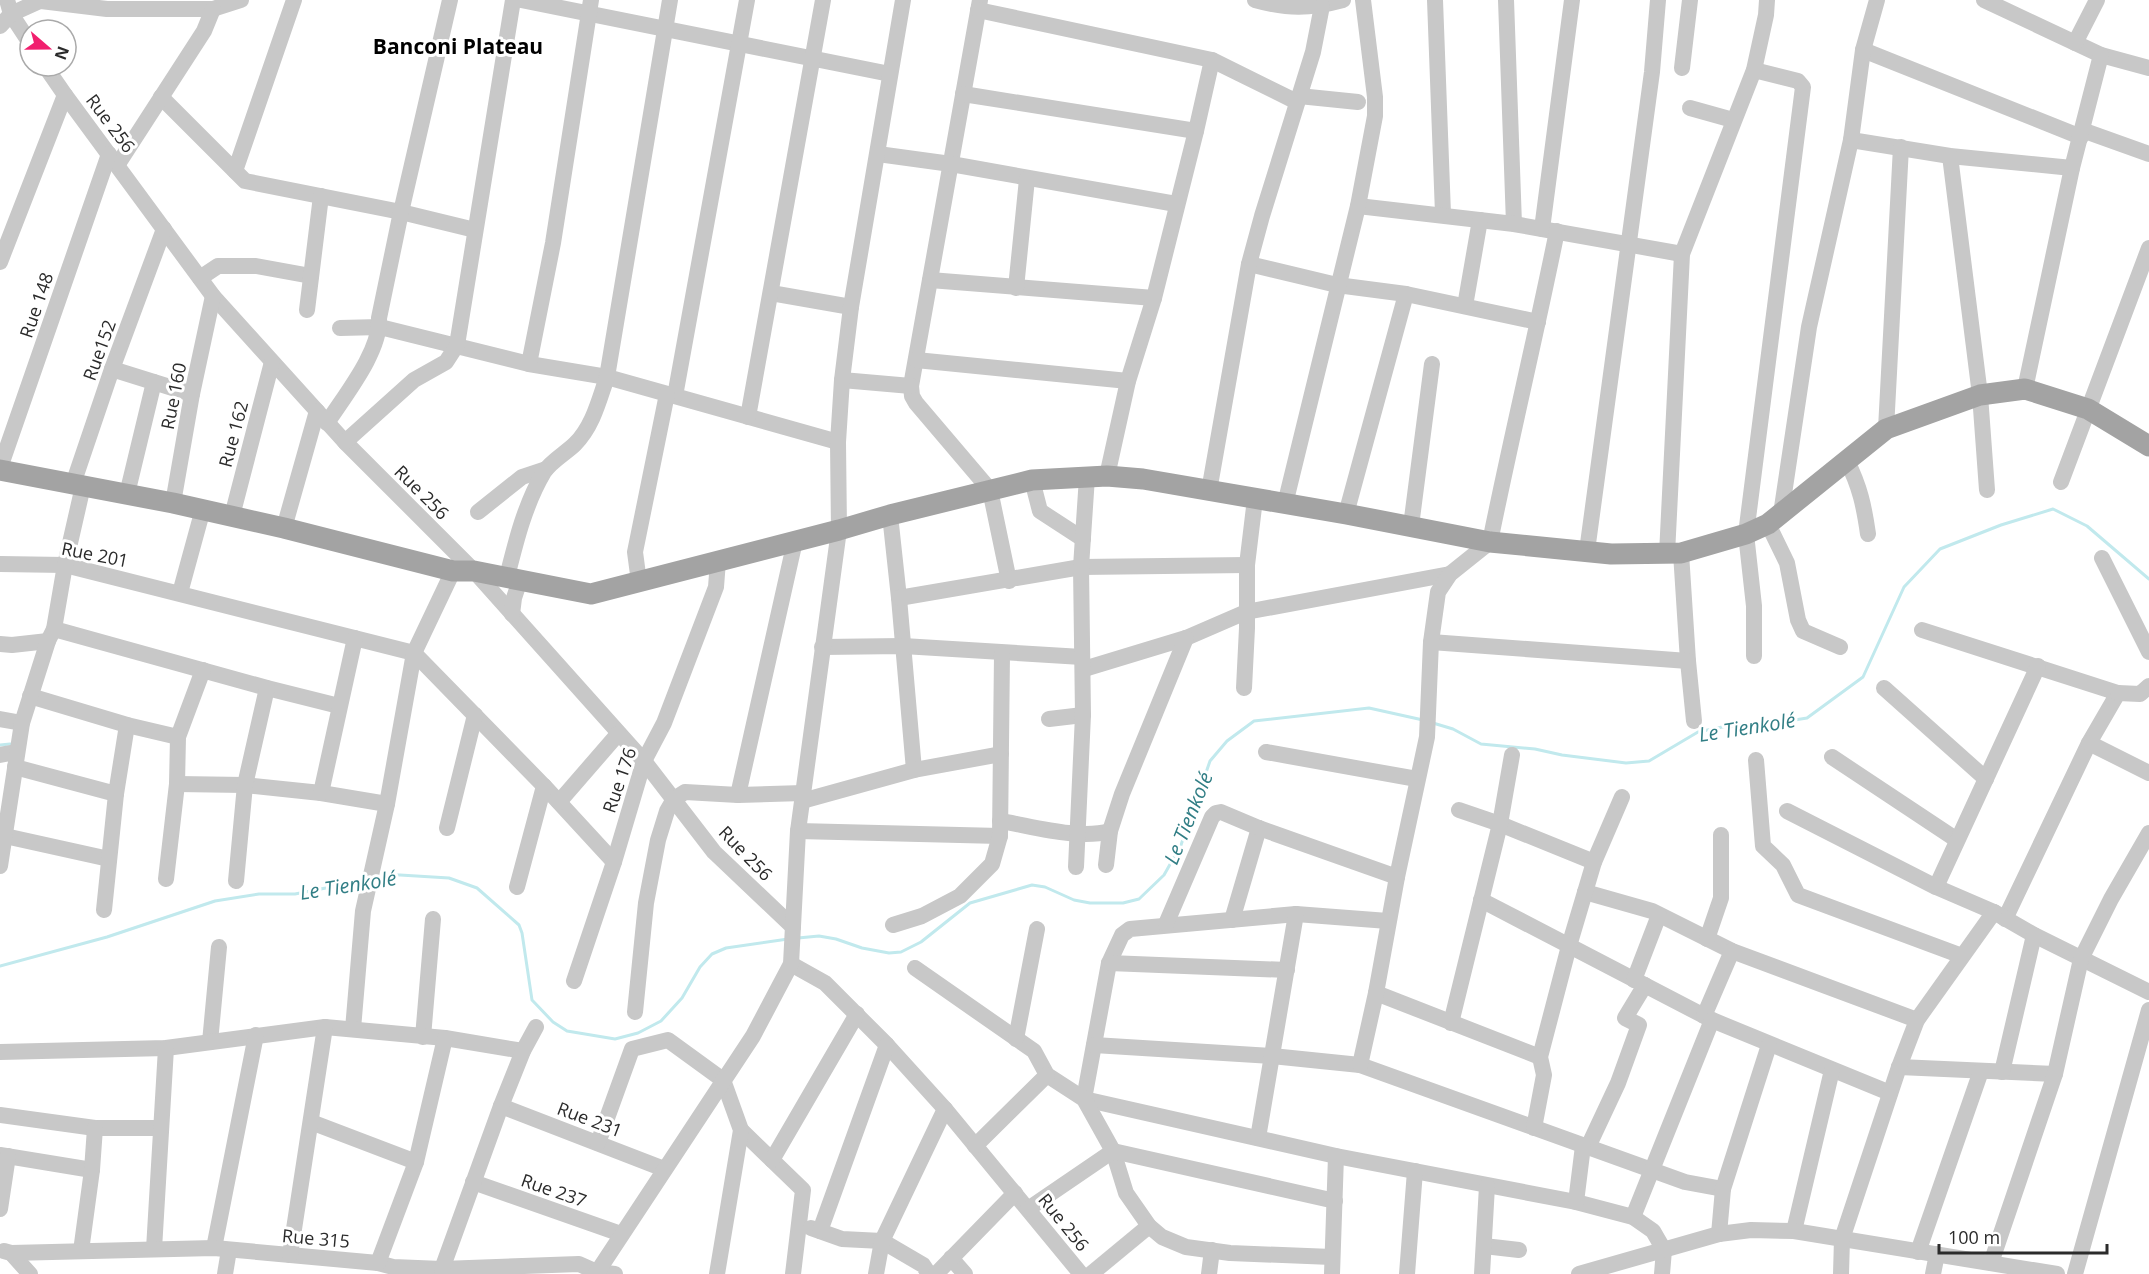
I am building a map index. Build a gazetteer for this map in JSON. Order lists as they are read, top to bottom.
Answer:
{
  "streets": {
    "street": [
      "Rue 256",
      "Rue 148",
      "Rue152",
      "Rue 160",
      "Rue 162",
      "Rue 201",
      "Rue 176",
      "Rue 231",
      "Rue 237",
      "Rue 315"
    ]
  },
  "crossings": [
    ["Rue 256", "Rue 148"],
    ["Rue 256", "Rue152"],
    ["Rue 256", "Rue 160"],
    ["Rue 256", "Rue 162"],
    ["Rue 256", "Rue 176"],
    ["Rue152", "Rue 201"]
  ],
  "districts": ["Banconi Plateau"],
  "water": ["Le Tienkolé"],
  "scale_bar": "100 m",
  "north": "right"
}
